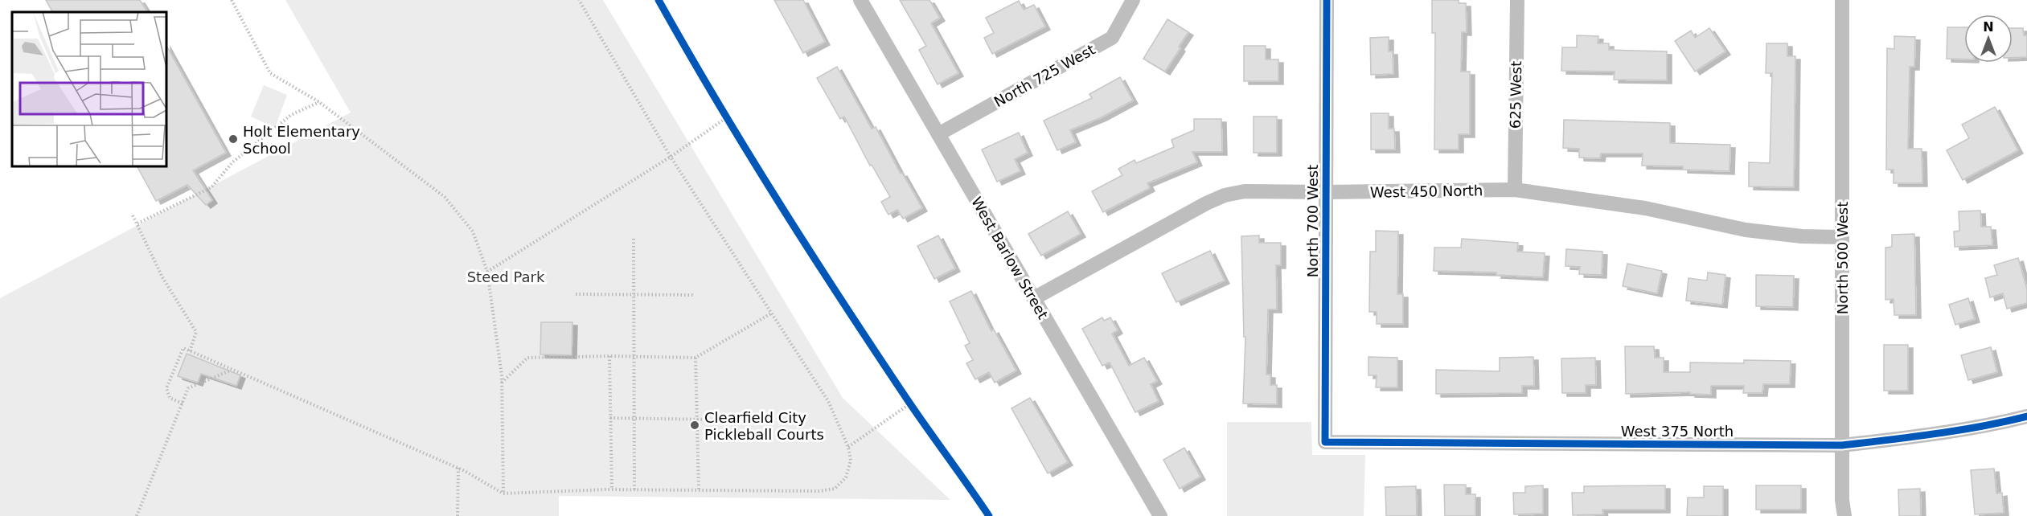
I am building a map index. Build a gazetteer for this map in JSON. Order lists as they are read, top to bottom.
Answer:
{
  "streets": {
    "street": [
      "North 725 West",
      "625 West",
      "West 450 North",
      "North 700 West",
      "West Barlow Street",
      "North 500 West",
      "West 375 North"
    ]
  },
  "crossings": [
    ["North 725 West", "West Barlow Street"],
    ["625 West", "West 450 North"],
    ["West 450 North", "North 700 West"],
    ["West 450 North", "West Barlow Street"],
    ["West 450 North", "North 500 West"],
    ["North 700 West", "West 375 North"],
    ["North 500 West", "West 375 North"]
  ],
  "parks": ["Steed Park"],
  "places": ["Holt Elementary School", "Clearfield City Pickleball Courts"],
  "north": "top"
}
